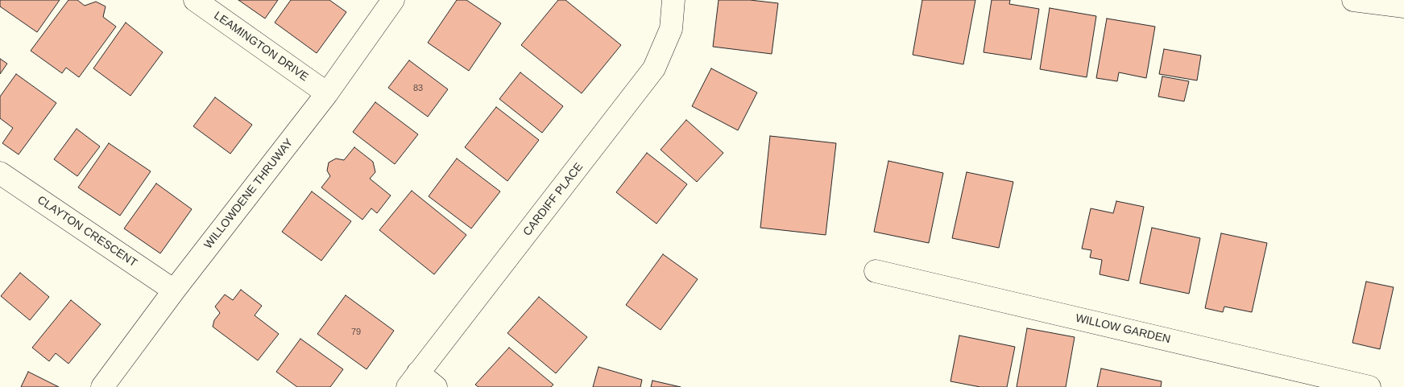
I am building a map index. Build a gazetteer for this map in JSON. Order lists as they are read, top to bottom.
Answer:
{
  "streets": {
    "street": [
      "LEAMINGTON DRIVE",
      "WILLOWDENE THRUWAY",
      "CARDIFF PLACE",
      "CLAYTON CRESCENT",
      "WILLOW GARDEN"
    ]
  },
  "crossings": [
    ["LEAMINGTON DRIVE", "WILLOWDENE THRUWAY"],
    ["WILLOWDENE THRUWAY", "CLAYTON CRESCENT"]
  ],
  "house_numbers": ["83", "79"]
}
